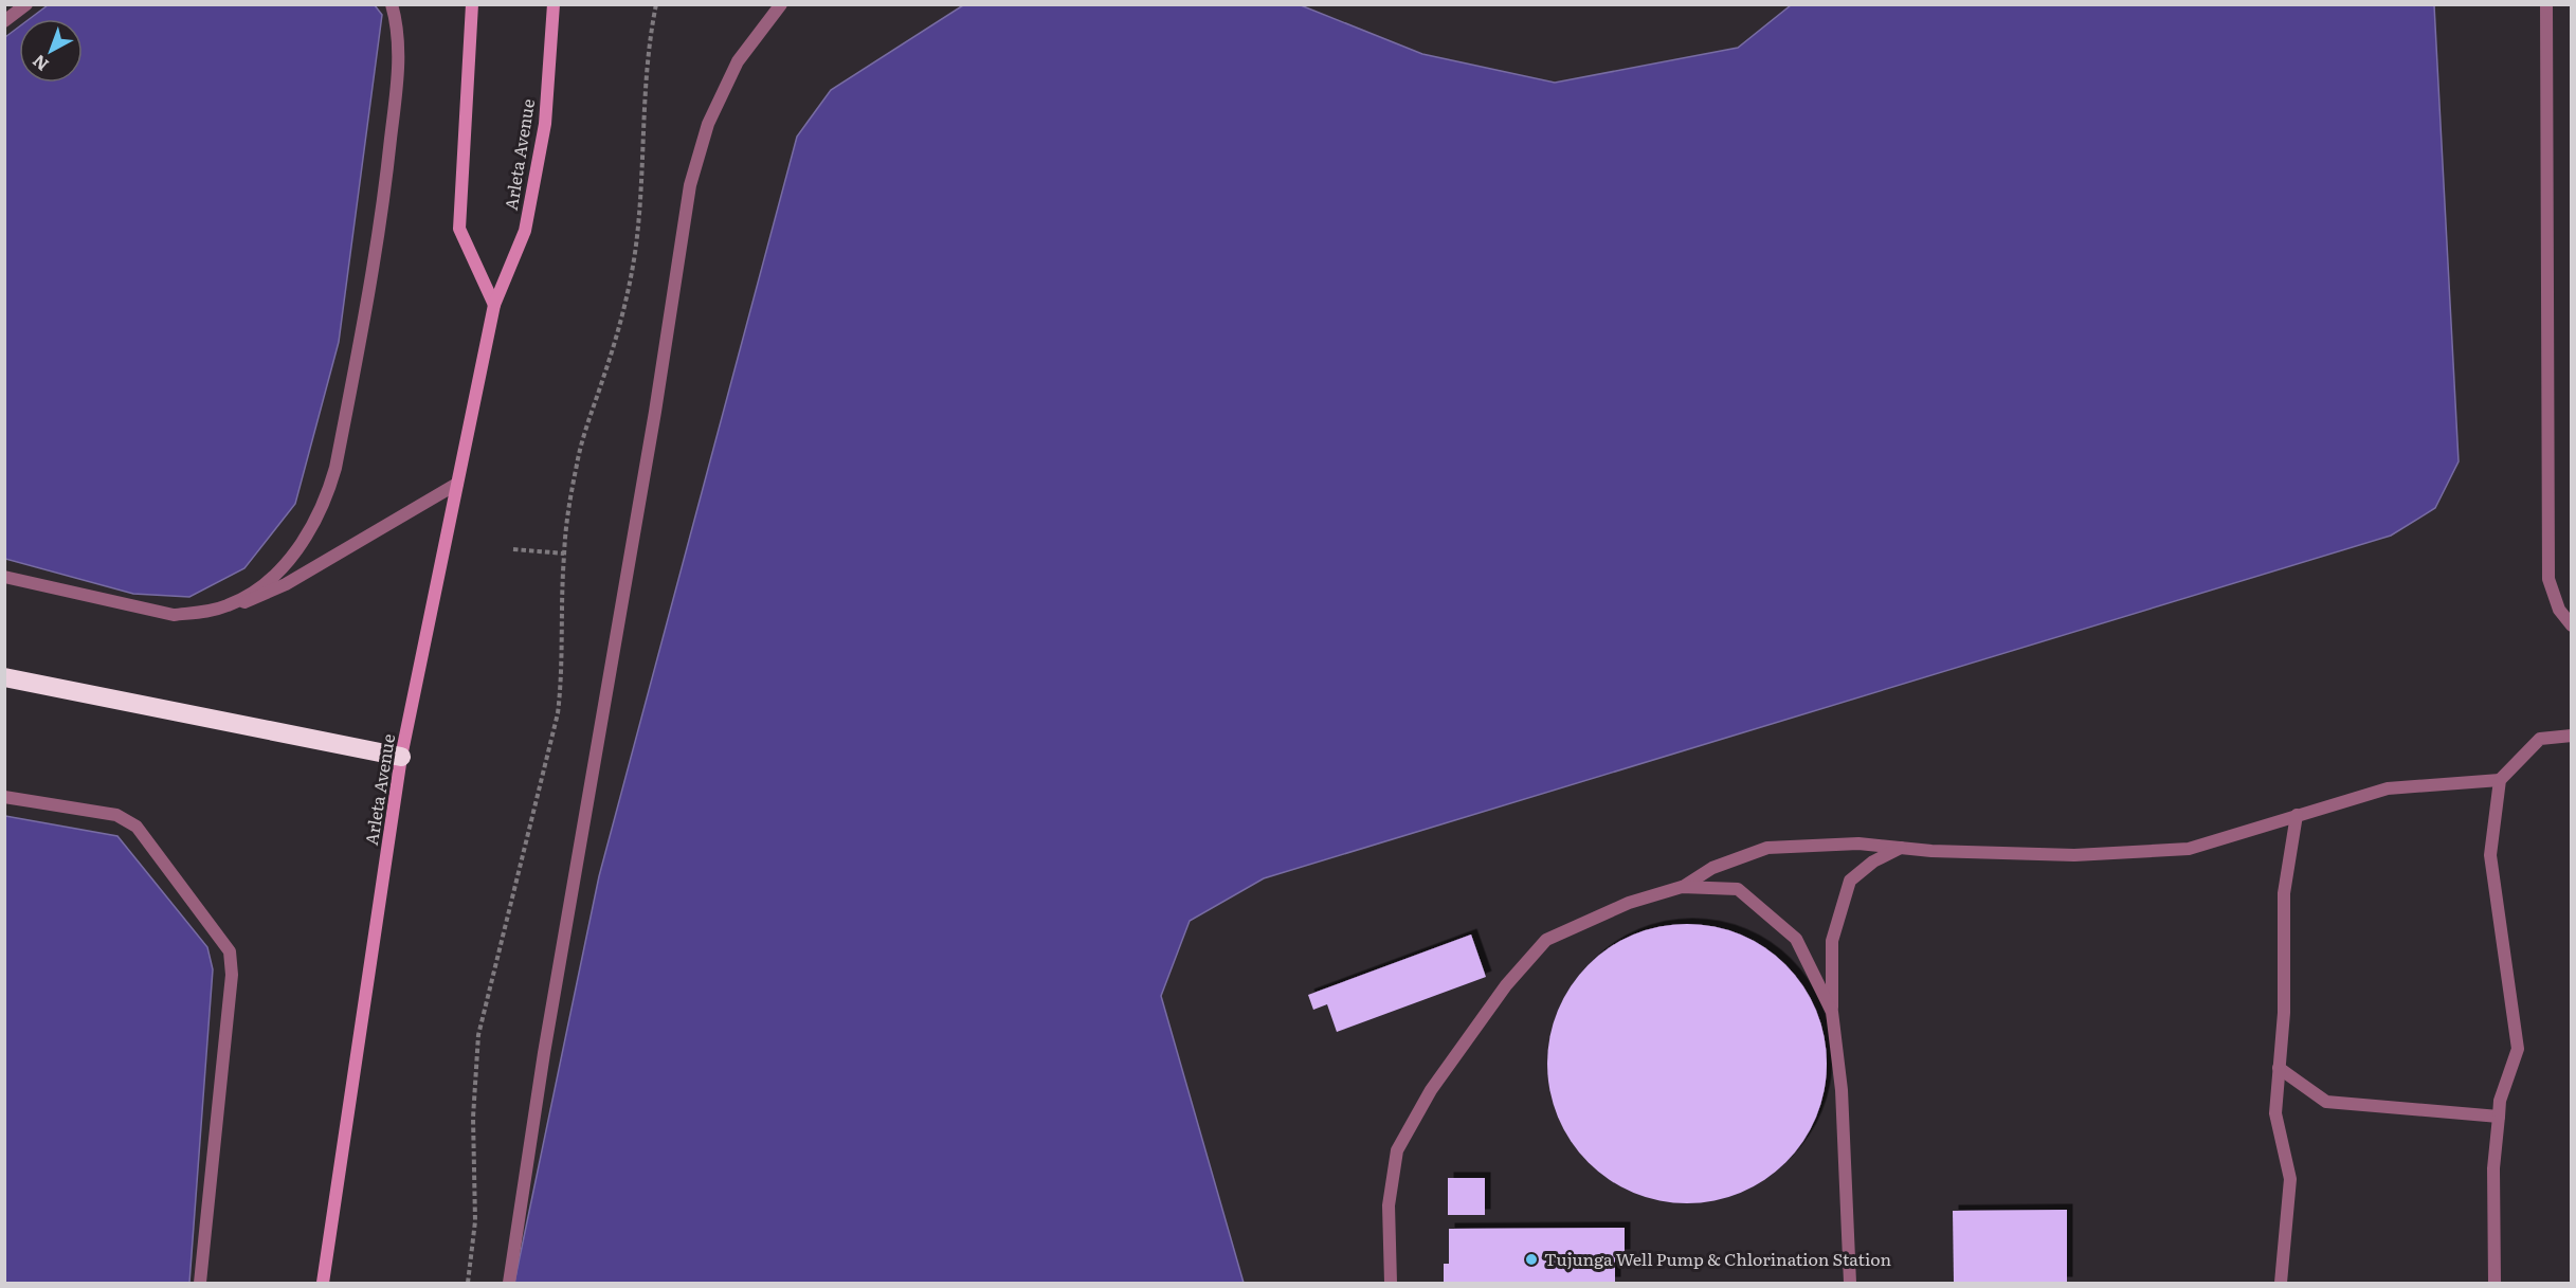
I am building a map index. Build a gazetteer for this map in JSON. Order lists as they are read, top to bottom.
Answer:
{
  "streets": {
    "main road": ["Arleta Avenue"]
  },
  "places": ["Tujunga Well Pump & Chlorination Station"],
  "north": "bottom left"
}
